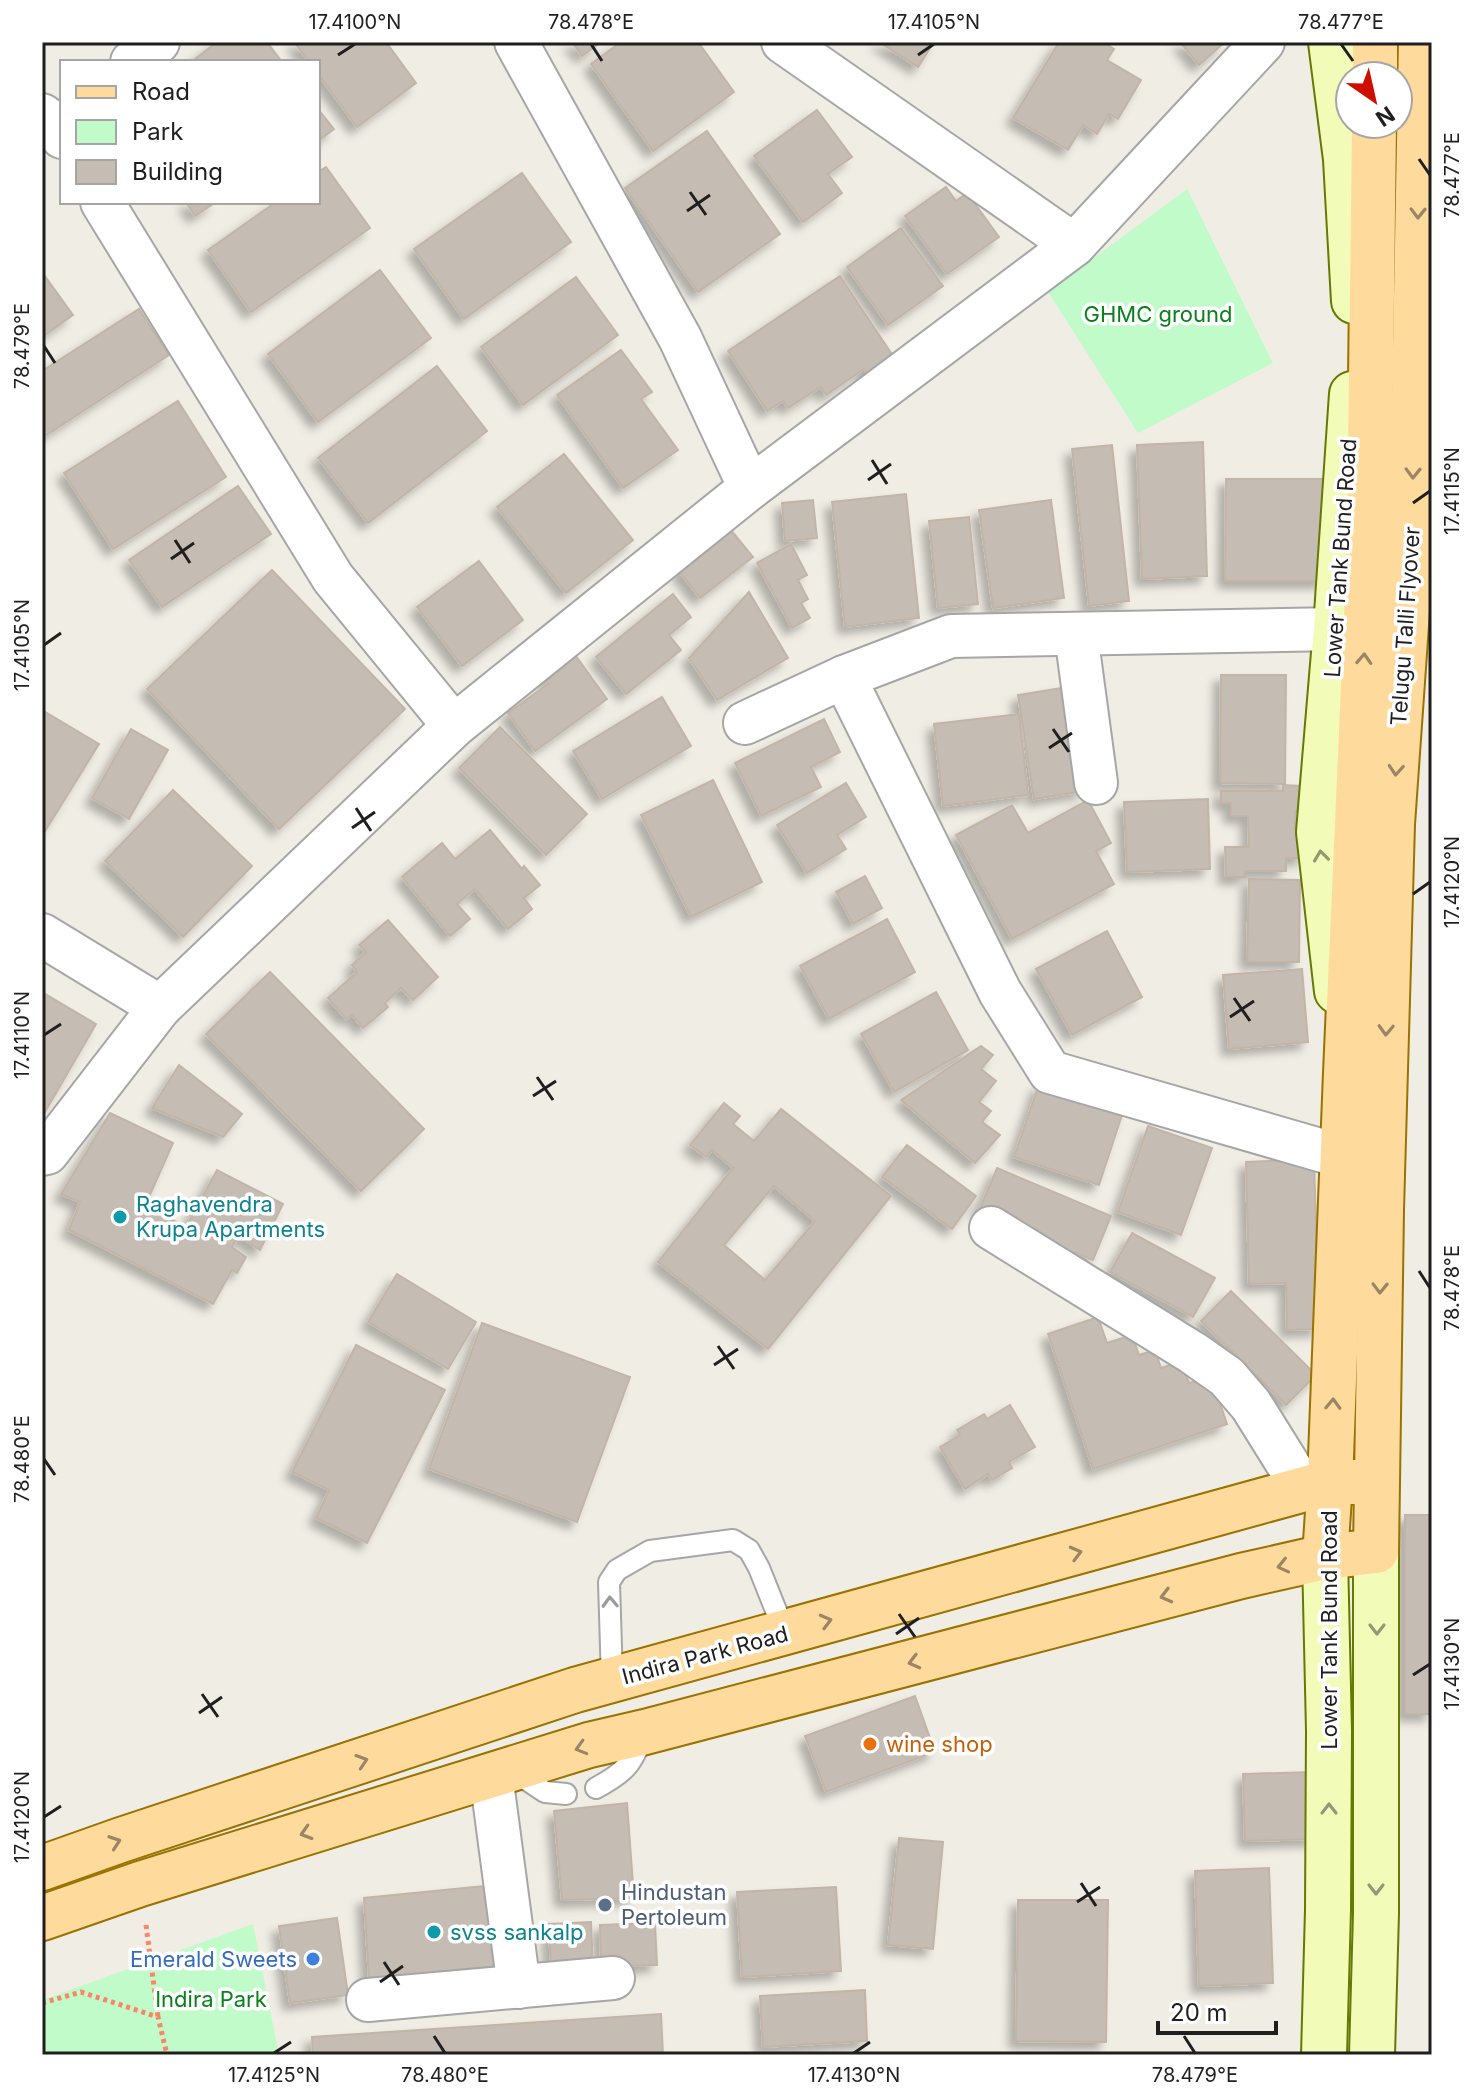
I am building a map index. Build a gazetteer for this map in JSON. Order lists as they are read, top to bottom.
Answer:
{
  "streets": {
    "main road": ["Lower Tank Bund Road", "Telugu Talli Flyover", "Indira Park Road"]
  },
  "crossings": [
    ["Lower Tank Bund Road", "Telugu Talli Flyover"],
    ["Lower Tank Bund Road", "Indira Park Road"],
    ["Telugu Talli Flyover", "Indira Park Road"]
  ],
  "parks": ["GHMC ground", "Indira Park"],
  "places": [
    "Raghavendra Krupa Apartments",
    "wine shop",
    "Hindustan Pertoleum",
    "svss sankalp",
    "Emerald Sweets"
  ],
  "legend": ["Road", "Park", "Building"],
  "scale_bar": "20 m",
  "north": "bottom right",
  "coordinates": [
    "17.4100°N",
    "78.478°E",
    "17.4105°N",
    "78.477°E",
    "78.479°E",
    "17.4115°N",
    "17.4120°N",
    "17.4110°N",
    "78.480°E",
    "17.4130°N",
    "17.4125°N"
  ]
}
